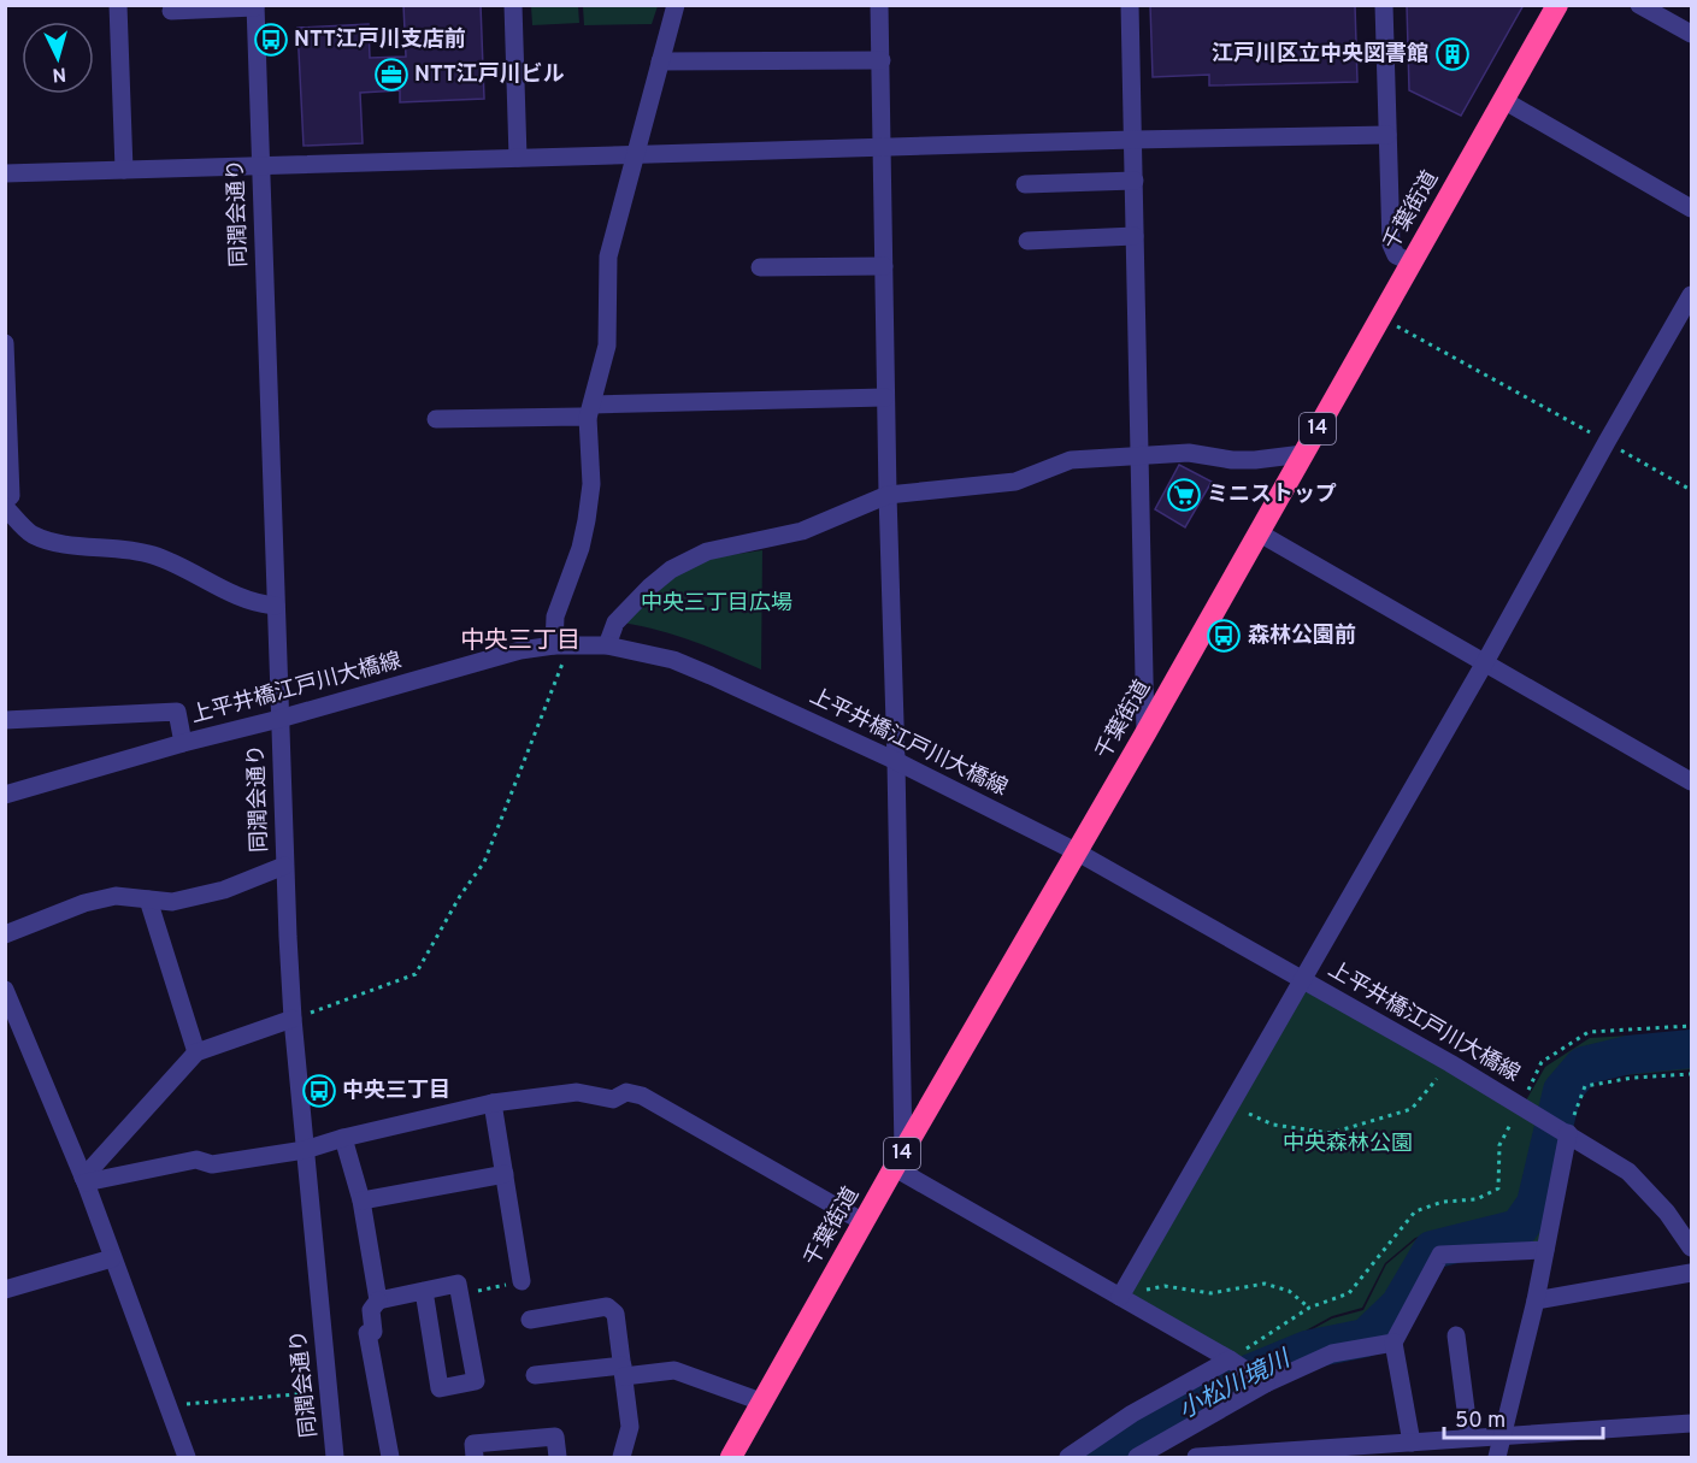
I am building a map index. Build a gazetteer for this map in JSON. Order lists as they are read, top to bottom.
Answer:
{
  "streets": {
    "highway": ["千葉街道", "14"],
    "street": ["同潤会通り", "上平井橋江戸川大橋線"]
  },
  "crossings": [
    ["千葉街道", "上平井橋江戸川大橋線"],
    ["同潤会通り", "上平井橋江戸川大橋線"]
  ],
  "districts": ["中央三丁目"],
  "water": ["小松川境川"],
  "parks": ["中央三丁目広場", "中央森林公園"],
  "places": {
    "bus stop": ["NTT江戸川支店前", "森林公園前", "中央三丁目"],
    "building": ["江戸川区立中央図書館"],
    "office": ["NTT江戸川ビル"],
    "supermarket": ["ミニストップ"]
  },
  "scale_bar": "50 m",
  "north": "bottom"
}
